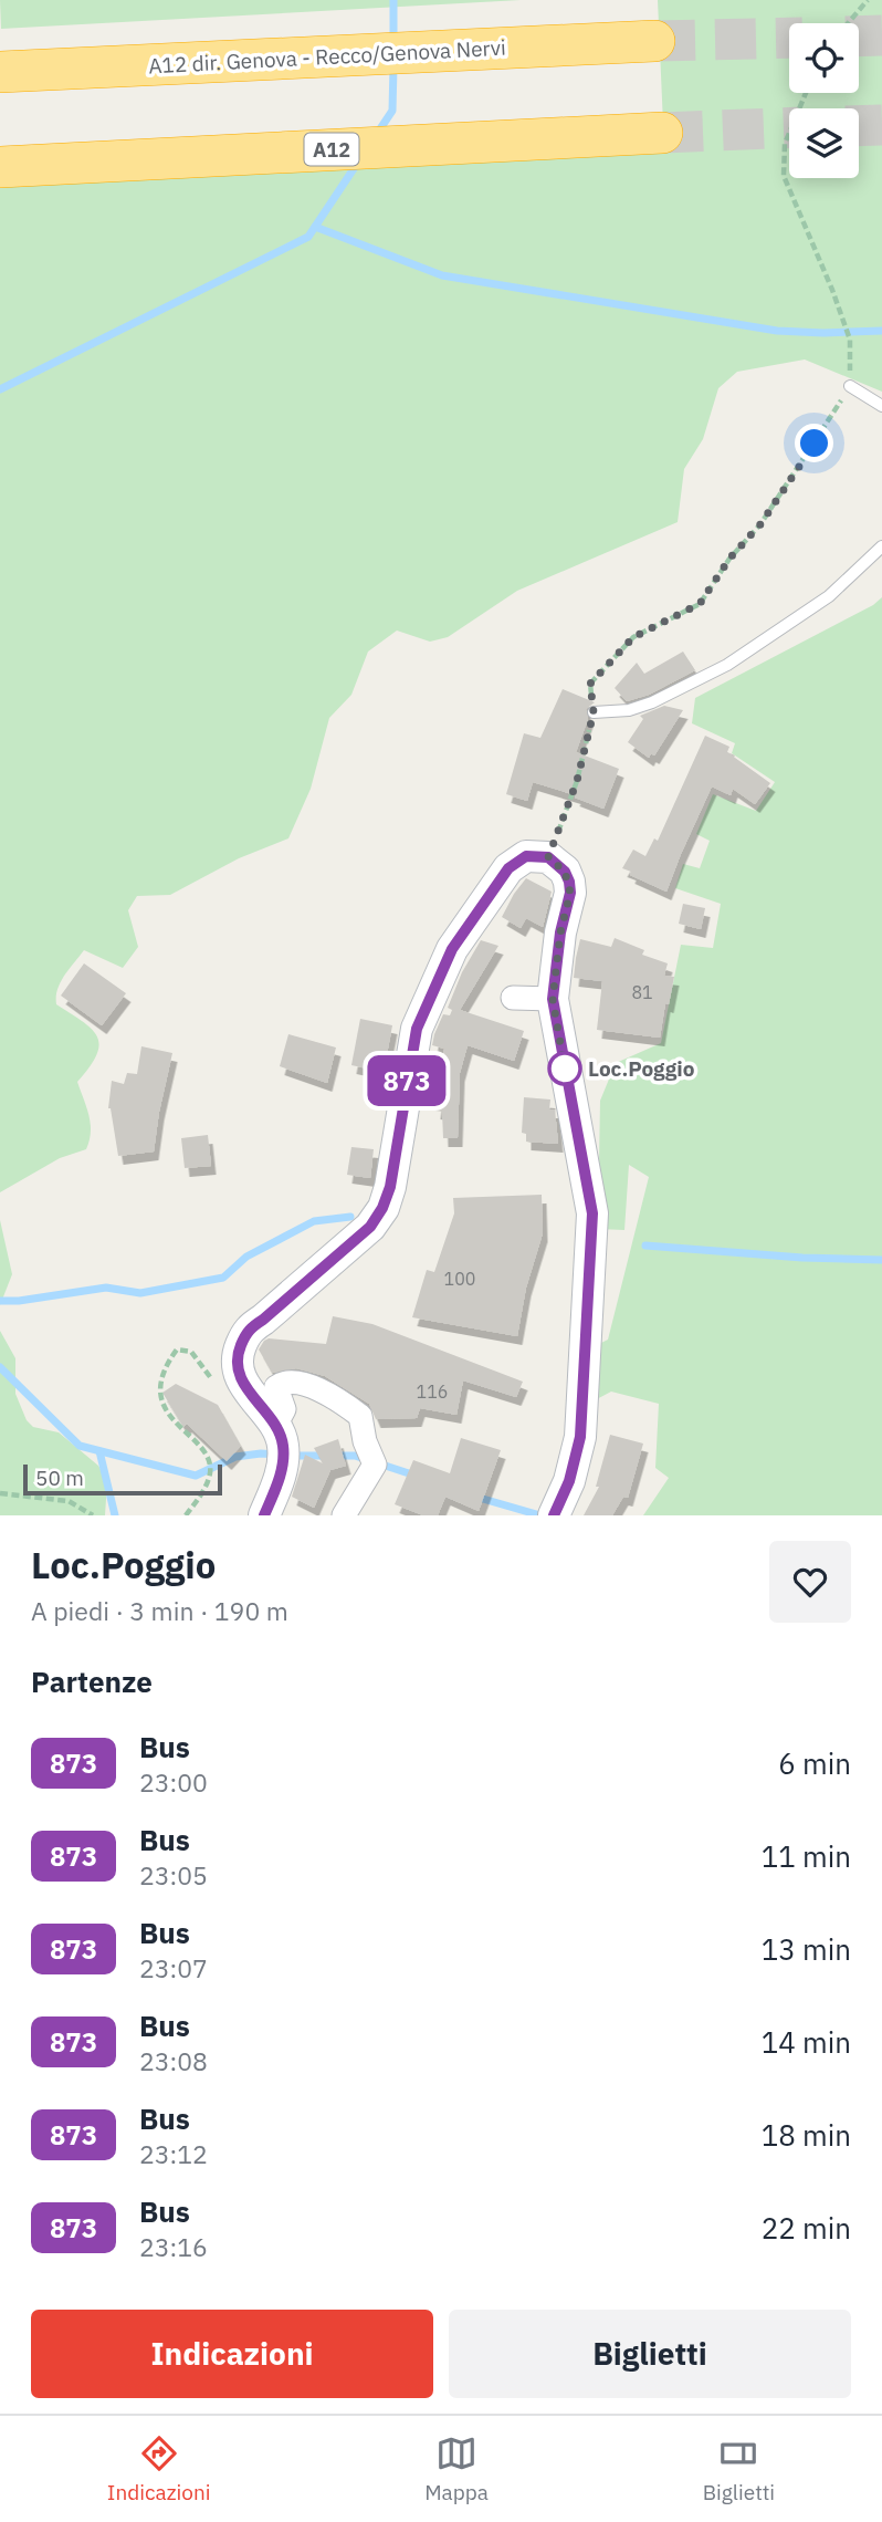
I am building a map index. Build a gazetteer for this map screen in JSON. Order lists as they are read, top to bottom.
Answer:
{
  "streets": {
    "highway": ["A12 dir. Genova - Recco/Genova Nervi", "A12"]
  },
  "places": ["Loc.Poggio"],
  "lines": ["bus line 873"],
  "house_numbers": ["81", "100", "116"],
  "scale_bar": "50 m",
  "page": {
    "on_map": "873",
    "scale": "50 m",
    "heading": [
      ["Loc.Poggio", "A piedi · 3 min · 190 m"],
      "Partenze"
    ],
    "list": [
      {
        "mark": "873",
        "name": "Bus",
        "note": "23:00",
        "value": "6 min"
      },
      {
        "mark": "873",
        "name": "Bus",
        "note": "23:05",
        "value": "11 min"
      },
      {
        "mark": "873",
        "name": "Bus",
        "note": "23:07",
        "value": "13 min"
      },
      {
        "mark": "873",
        "name": "Bus",
        "note": "23:08",
        "value": "14 min"
      },
      {
        "mark": "873",
        "name": "Bus",
        "note": "23:12",
        "value": "18 min"
      },
      {
        "mark": "873",
        "name": "Bus",
        "note": "23:16",
        "value": "22 min"
      }
    ],
    "buttons": ["Indicazioni", "Biglietti"],
    "tabs": ["Indicazioni", "Mappa", "Biglietti"]
  }
}
